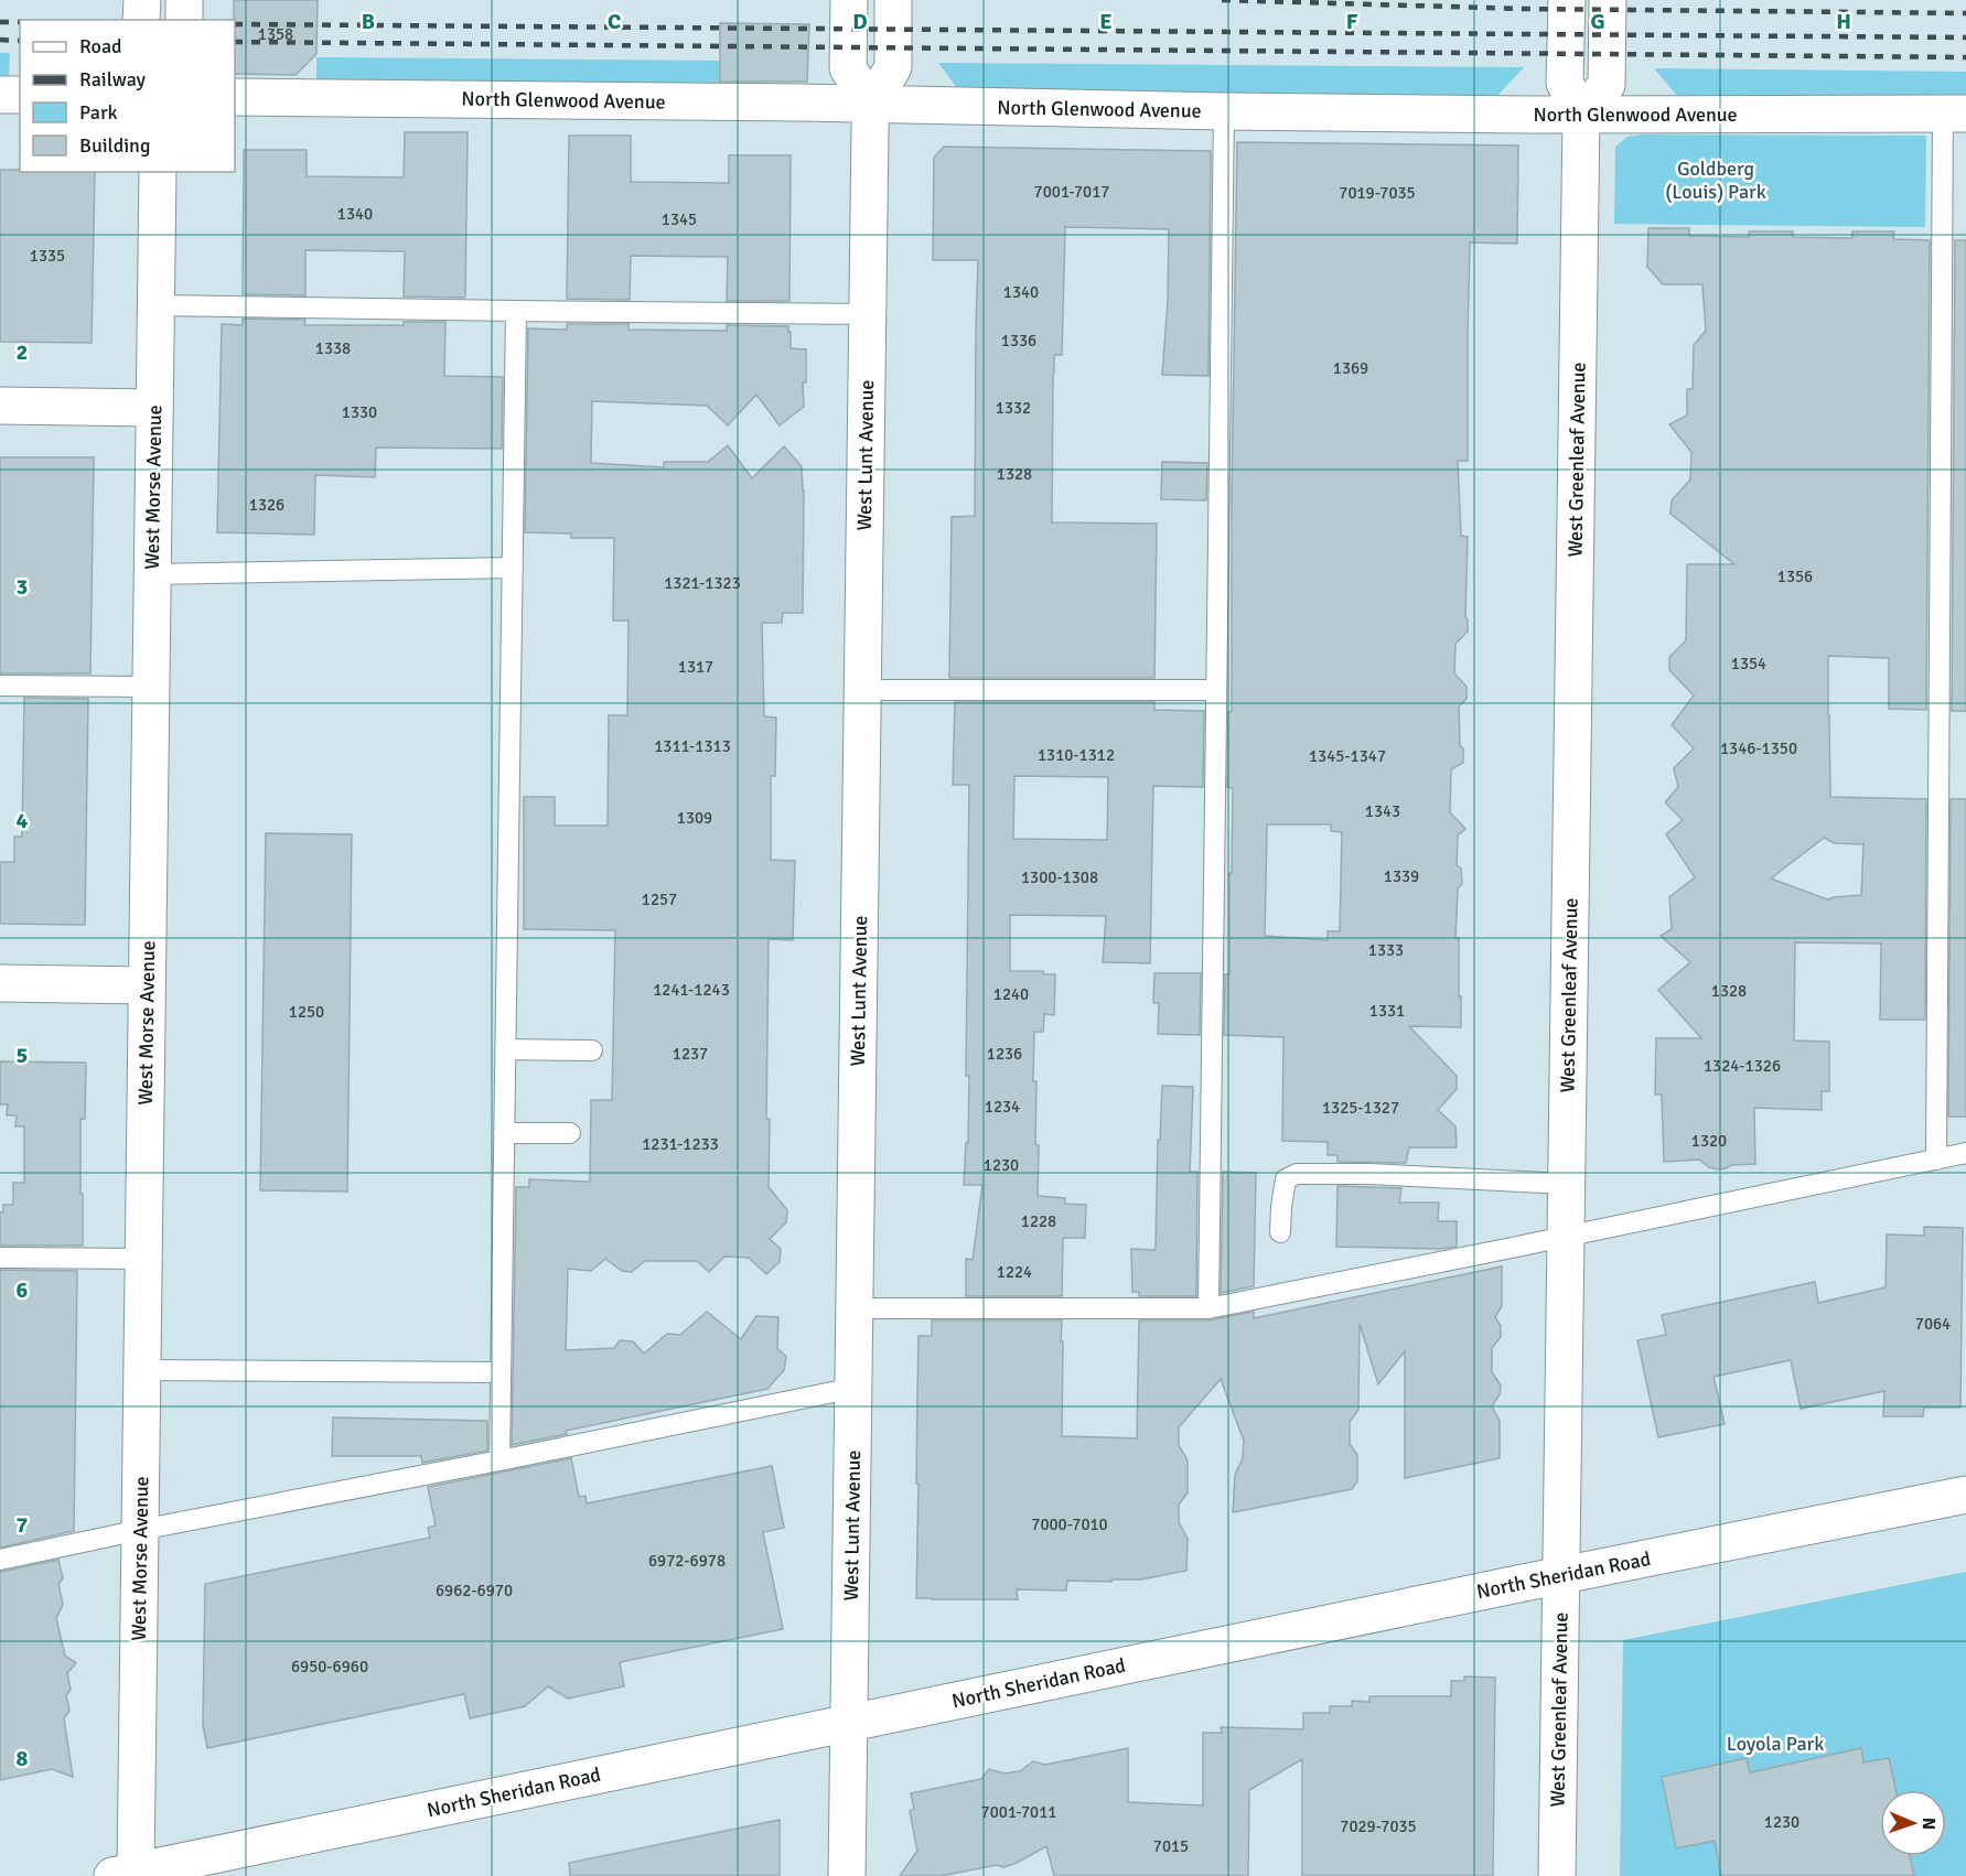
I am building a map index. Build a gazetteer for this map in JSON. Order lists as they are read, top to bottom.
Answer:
{
  "streets": {
    "street": [
      "North Glenwood Avenue",
      "West Lunt Avenue",
      "West Greenleaf Avenue",
      "West Morse Avenue",
      "North Sheridan Road"
    ]
  },
  "crossings": [
    ["North Glenwood Avenue", "West Lunt Avenue"],
    ["North Glenwood Avenue", "West Greenleaf Avenue"],
    ["West Lunt Avenue", "North Sheridan Road"],
    ["West Greenleaf Avenue", "North Sheridan Road"],
    ["West Morse Avenue", "North Sheridan Road"]
  ],
  "parks": ["Goldberg (Louis) Park", "Loyola Park"],
  "house_numbers": [
    "1358",
    "7001-7017",
    "7019-7035",
    "1340",
    "1345",
    "1335",
    "1340",
    "1336",
    "1338",
    "1369",
    "1332",
    "1330",
    "1328",
    "1326",
    "1356",
    "1321-1323",
    "1354",
    "1317",
    "1311-1313",
    "1346-1350",
    "1310-1312",
    "1345-1347",
    "1343",
    "1309",
    "1339",
    "1300-1308",
    "1257",
    "1333",
    "1241-1243",
    "1328",
    "1240",
    "1331",
    "1250",
    "1237",
    "1236",
    "1324-1326",
    "1234",
    "1325-1327",
    "1320",
    "1231-1233",
    "1230",
    "1228",
    "1224",
    "7064",
    "7000-7010",
    "6972-6978",
    "6962-6970",
    "6950-6960",
    "7001-7011",
    "1230",
    "7029-7035",
    "7015"
  ],
  "legend": [
    "Road",
    "Railway",
    "Park",
    "Building"
  ],
  "north": "right",
  "grid": {
    "columns": [
      "B",
      "C",
      "D",
      "E",
      "F",
      "G",
      "H"
    ],
    "rows": [
      "2",
      "3",
      "4",
      "5",
      "6",
      "7",
      "8"
    ]
  }
}
